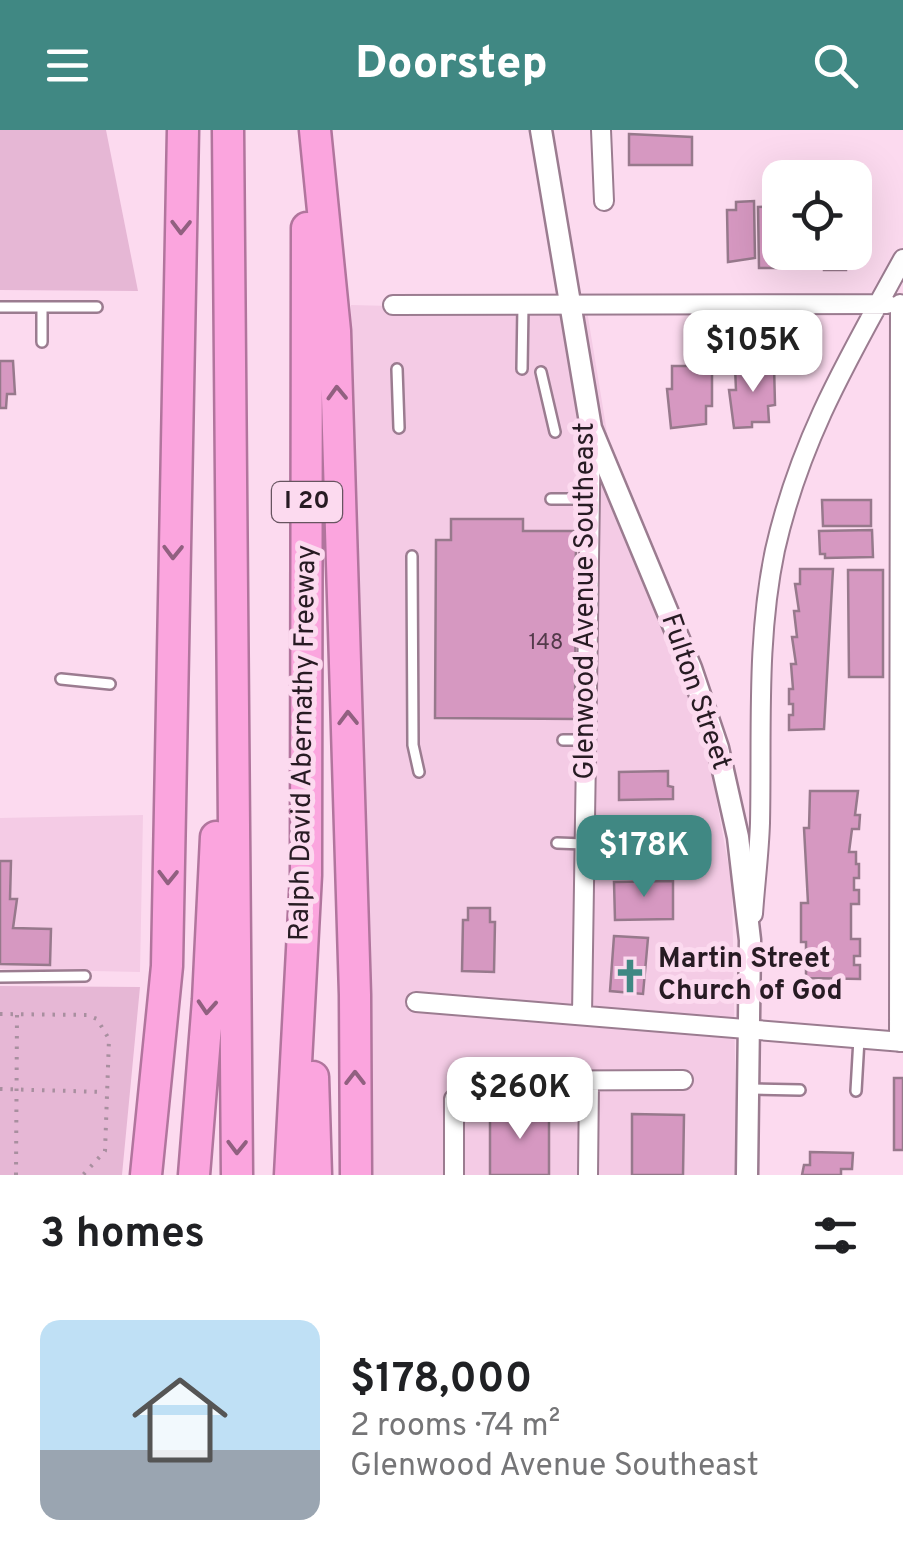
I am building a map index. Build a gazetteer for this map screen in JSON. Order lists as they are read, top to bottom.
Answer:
{
  "streets": {
    "highway": ["I 20", "Ralph David Abernathy Freeway"],
    "street": ["Glenwood Avenue Southeast", "Fulton Street"]
  },
  "crossings": [
    ["Glenwood Avenue Southeast", "Fulton Street"]
  ],
  "places": {
    "church": ["Martin Street Church of God"]
  },
  "house_numbers": ["148"],
  "page": {
    "header": "Doorstep",
    "price": ["$105K", "$178K", "$260K"],
    "heading": "3 homes",
    "list": [
      {
        "name": "$178,000",
        "note": "2 rooms · 74 m² · Glenwood Avenue Southeast"
      }
    ]
  }
}
